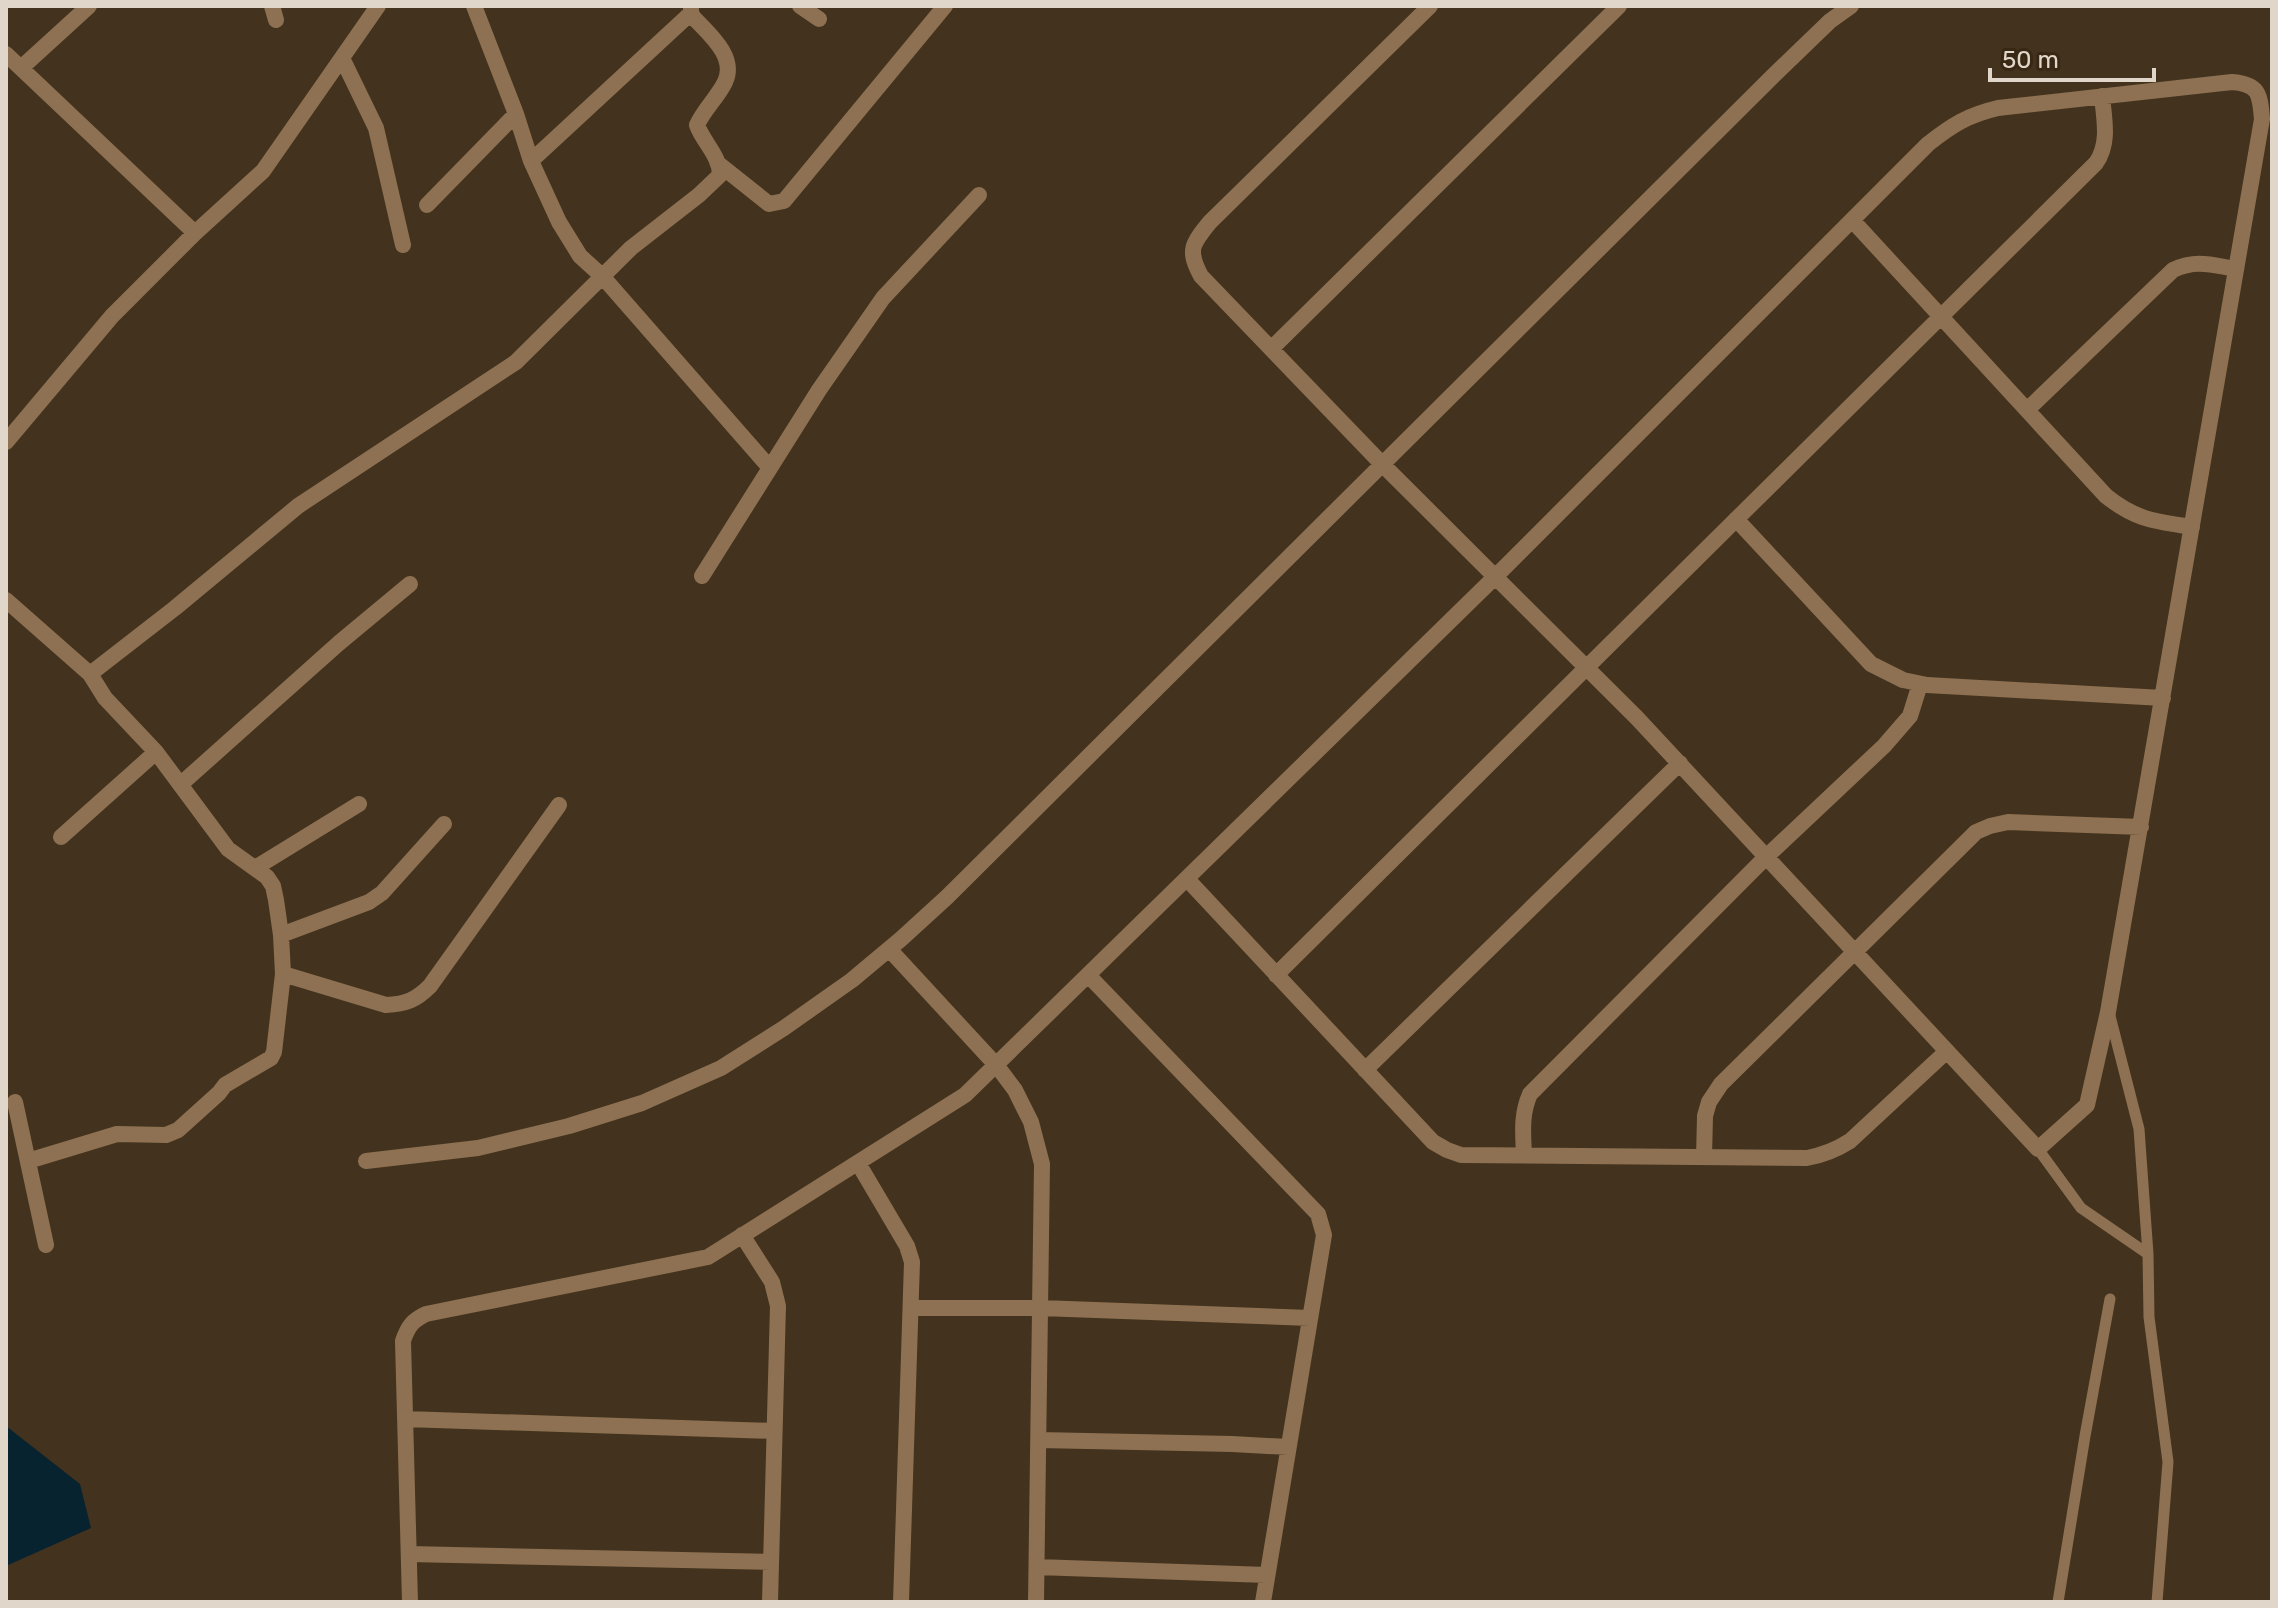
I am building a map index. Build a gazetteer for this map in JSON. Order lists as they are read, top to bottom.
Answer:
{
  "scale_bar": "50 m"
}
